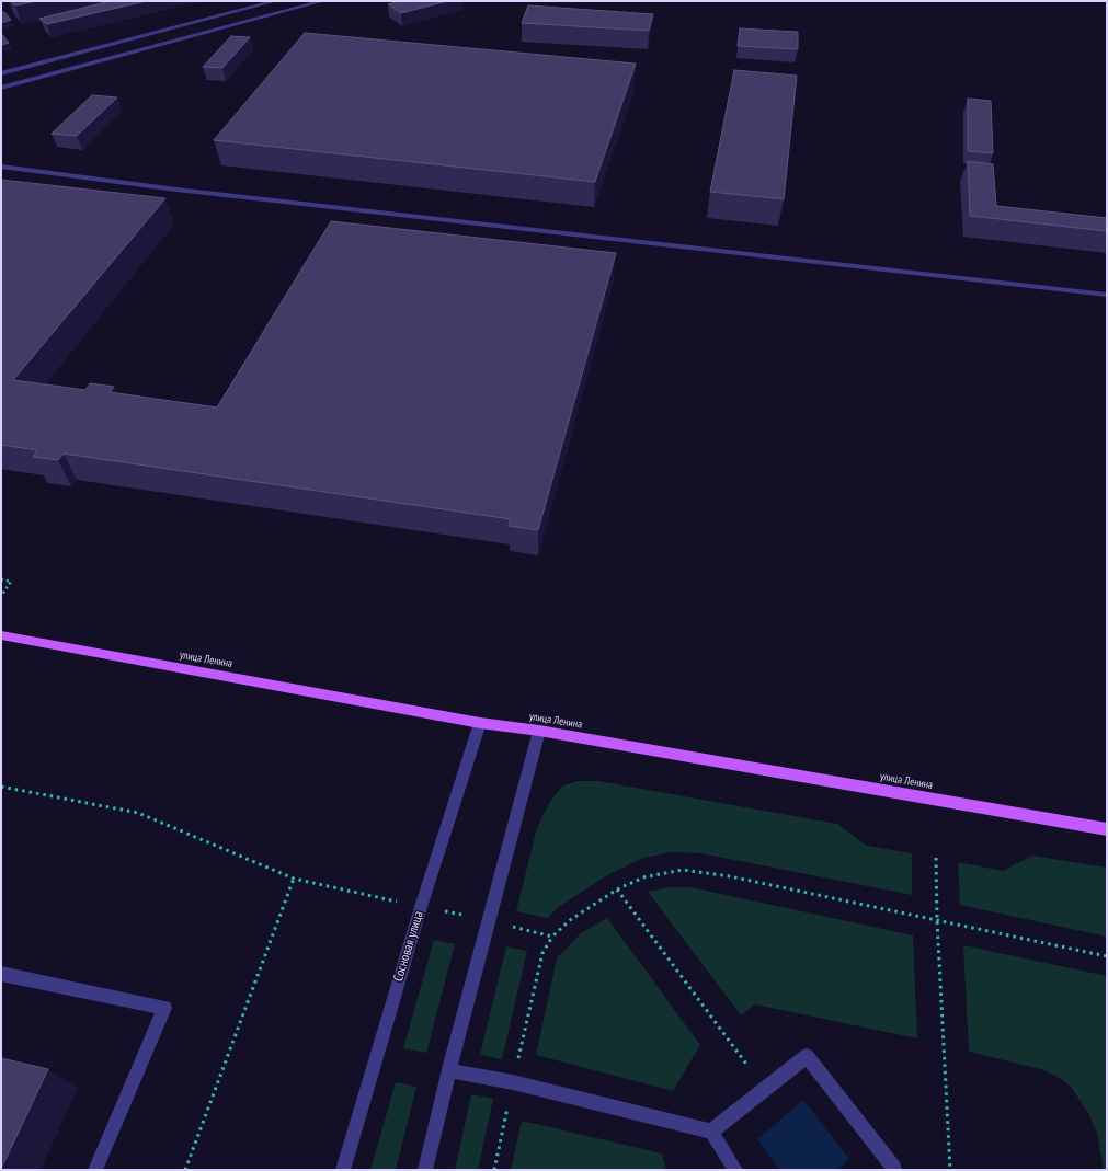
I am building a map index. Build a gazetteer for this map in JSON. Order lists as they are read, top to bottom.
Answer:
{
  "streets": {
    "main road": ["улица Ленина"],
    "street": ["Сосновая улица"]
  },
  "crossings": [
    ["улица Ленина", "Сосновая улица"]
  ]
}
